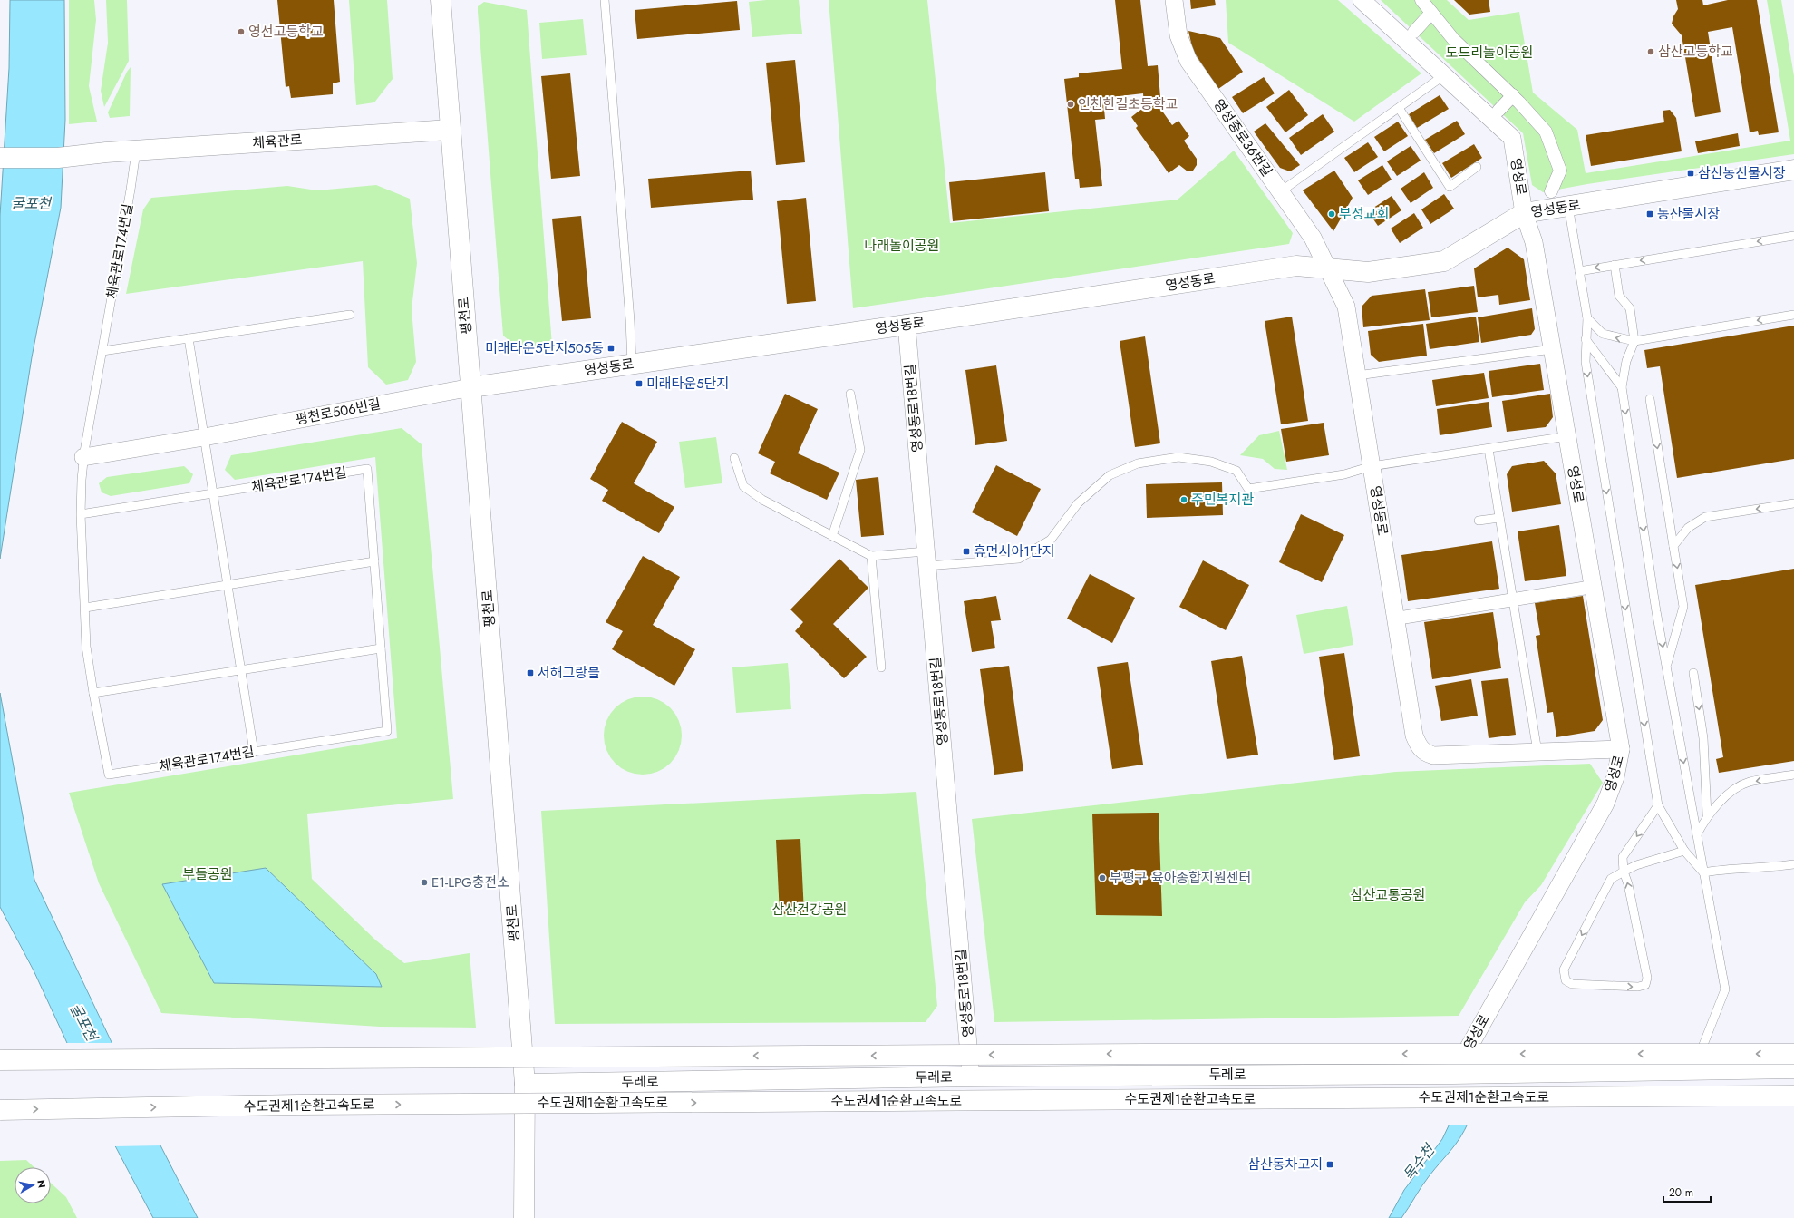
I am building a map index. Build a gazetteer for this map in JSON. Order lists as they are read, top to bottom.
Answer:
{
  "streets": {
    "main road": [
      "체육관로",
      "영성동로",
      "평천로",
      "두레로",
      "수도권제1순환고속도로"
    ],
    "street": [
      "영성중로36번길",
      "영성로",
      "영성동로18번길",
      "평천로506번길"
    ],
    "lane": ["체육관로174번길"]
  },
  "crossings": [
    ["영성중로36번길", "영성동로"],
    ["체육관로", "체육관로174번길"],
    ["체육관로", "평천로"],
    ["영성로", "영성동로"],
    ["영성로", "두레로"],
    ["영성동로", "평천로"],
    ["영성동로", "영성동로18번길"],
    ["영성동로", "평천로506번길"],
    ["체육관로174번길", "평천로506번길"],
    ["평천로", "평천로506번길"],
    ["평천로", "두레로"],
    ["영성동로18번길", "두레로"]
  ],
  "water": ["굴포천", "목수천"],
  "parks": [
    "도드리놀이공원",
    "나래놀이공원",
    "부들공원",
    "삼산교통공원",
    "삼산건강공원"
  ],
  "places": {
    "other": [
      "영선고등학교",
      "삼산고등학교",
      "인천한길초등학교",
      "부성교회",
      "주민복지관",
      "부평구 육아종합지원센터",
      "E1-LPG충전소"
    ],
    "transit": [
      "삼산농산물시장",
      "농산물시장",
      "미래타운5단지505동",
      "미래타운5단지",
      "휴먼시아1단지",
      "서해그랑블",
      "삼산동차고지"
    ]
  },
  "scale_bar": "20 m",
  "north": "right"
}
